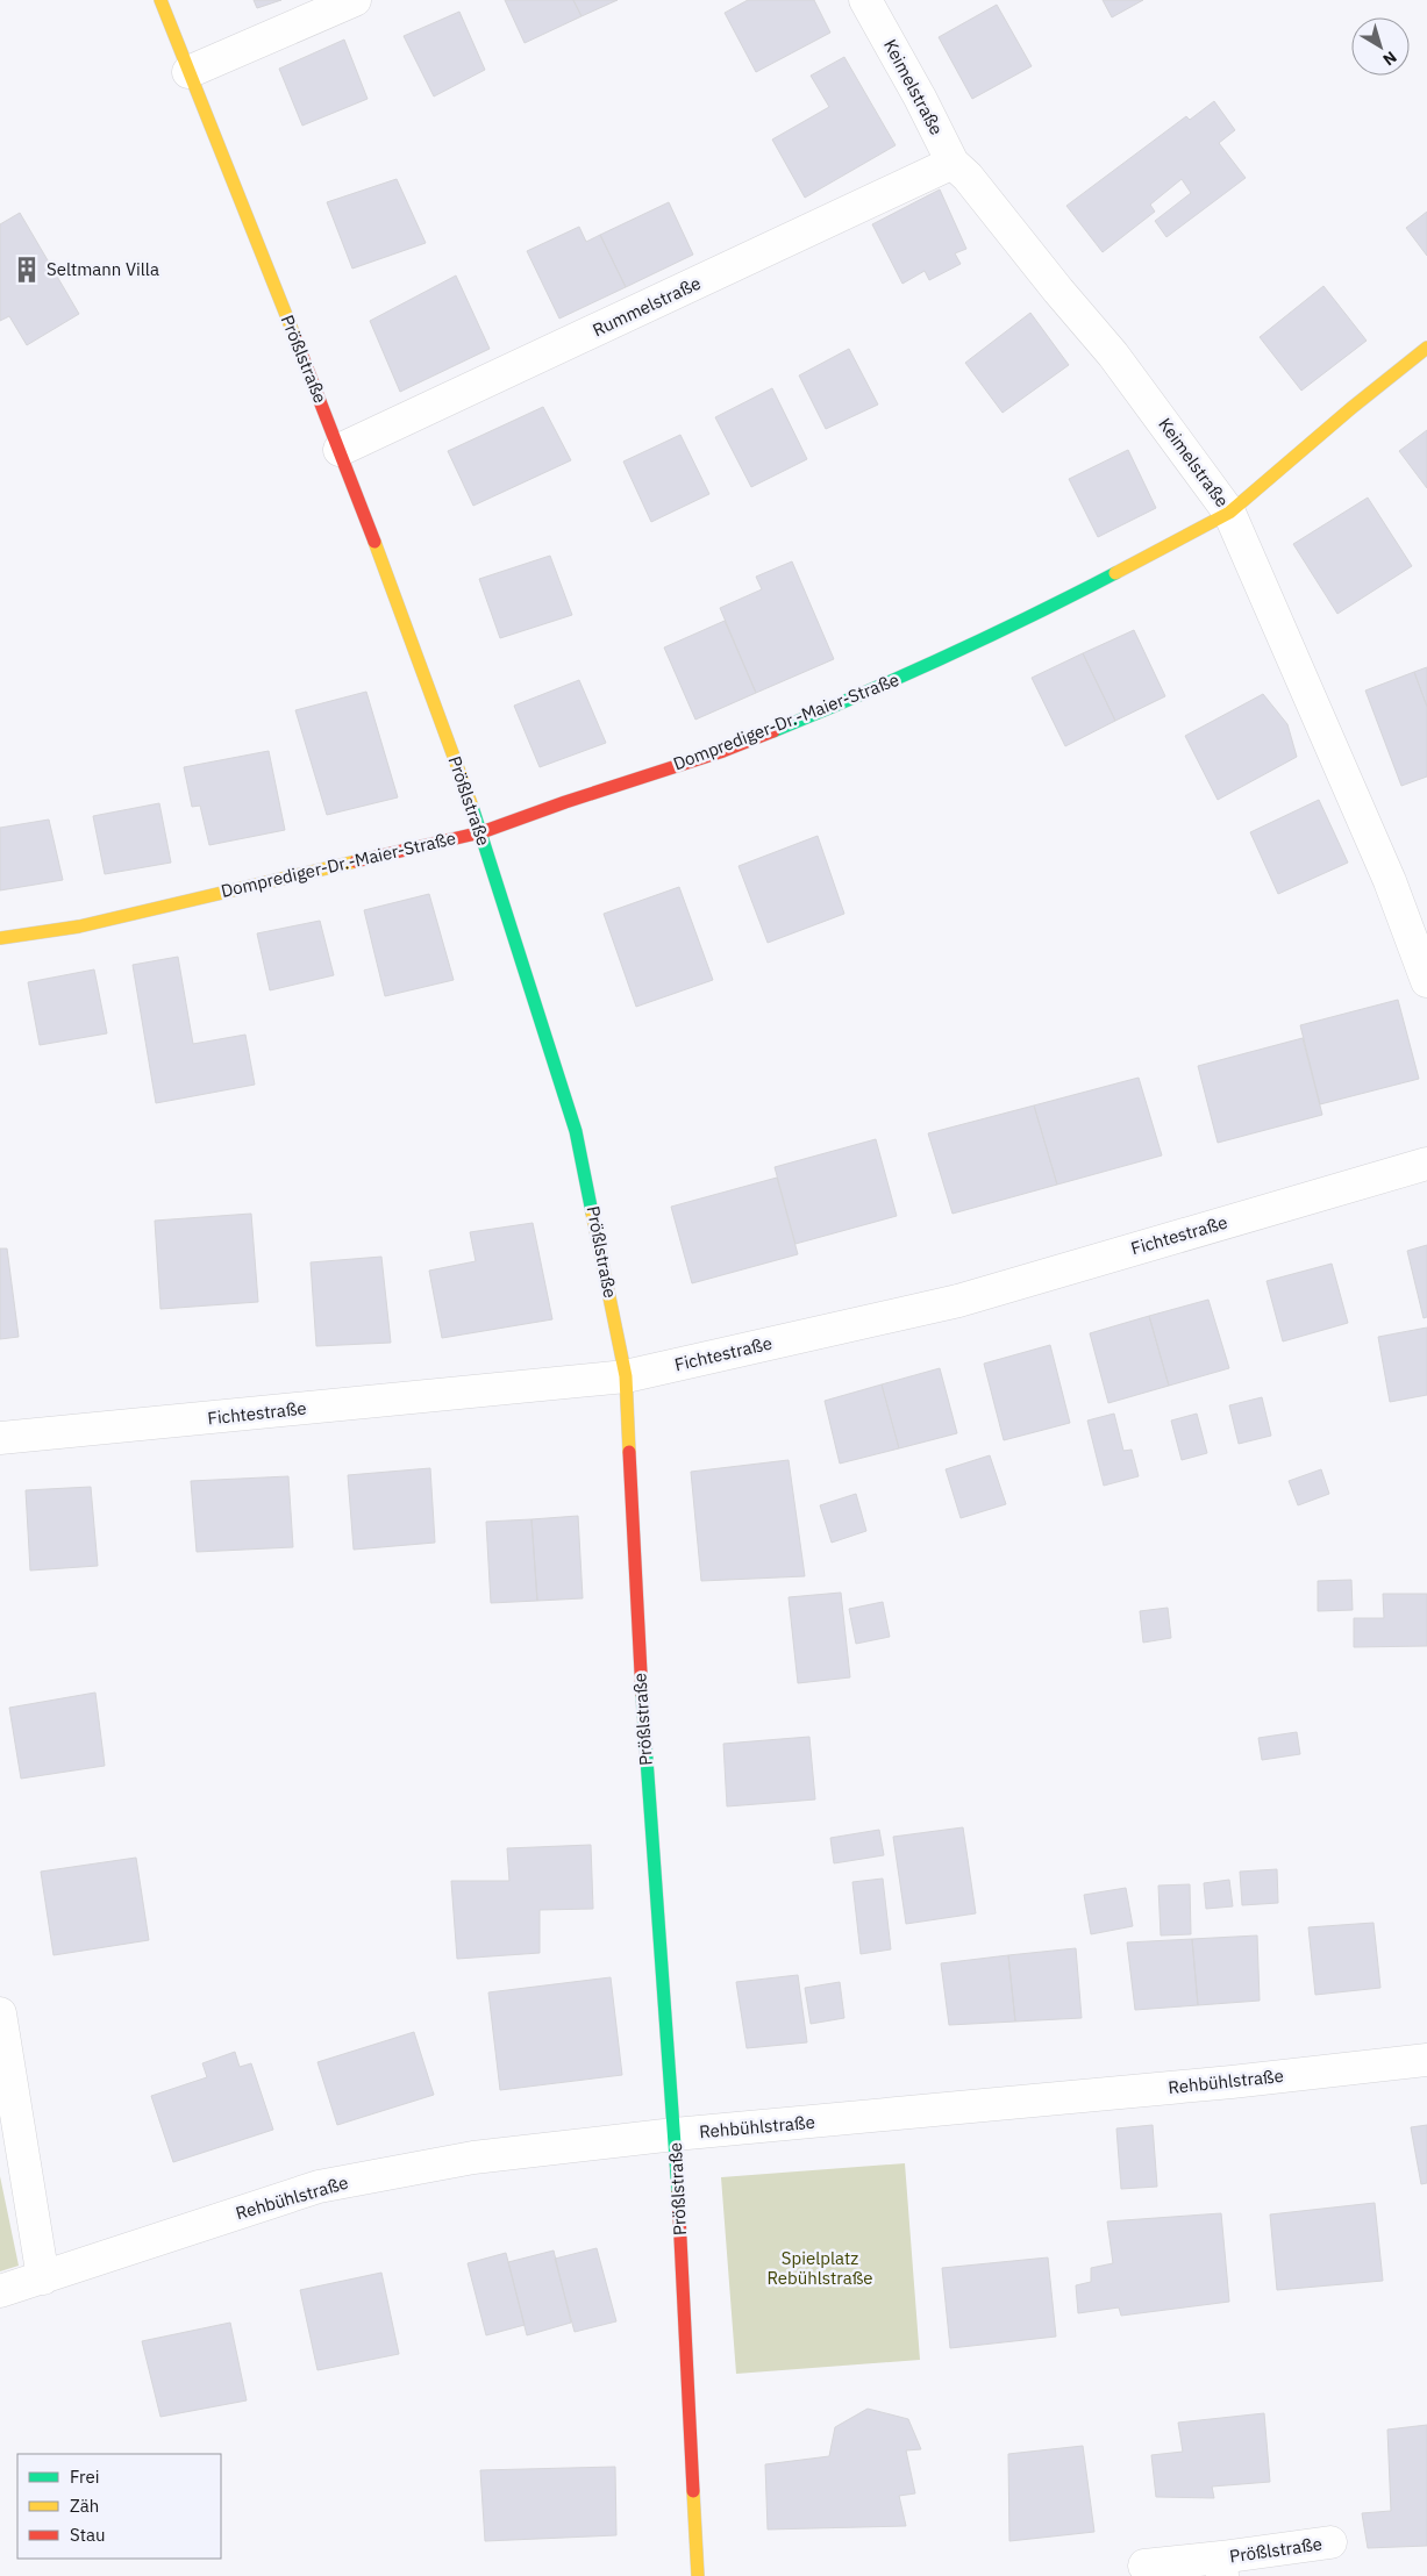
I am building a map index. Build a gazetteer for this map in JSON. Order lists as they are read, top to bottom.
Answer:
{
  "streets": {
    "street": [
      "Keimelstraße",
      "Rummelstraße",
      "Prößlstraße",
      "Domprediger-Dr.-Maier-Straße",
      "Fichtestraße",
      "Rehbühlstraße"
    ]
  },
  "crossings": [
    ["Keimelstraße", "Rummelstraße"],
    ["Keimelstraße", "Domprediger-Dr.-Maier-Straße"],
    ["Rummelstraße", "Prößlstraße"],
    ["Prößlstraße", "Domprediger-Dr.-Maier-Straße"],
    ["Prößlstraße", "Fichtestraße"],
    ["Prößlstraße", "Rehbühlstraße"]
  ],
  "parks": ["Spielplatz Rebühlstraße"],
  "places": {
    "building": ["Seltmann Villa"]
  },
  "legend": ["Frei", "Zäh", "Stau"],
  "north": "bottom right"
}
